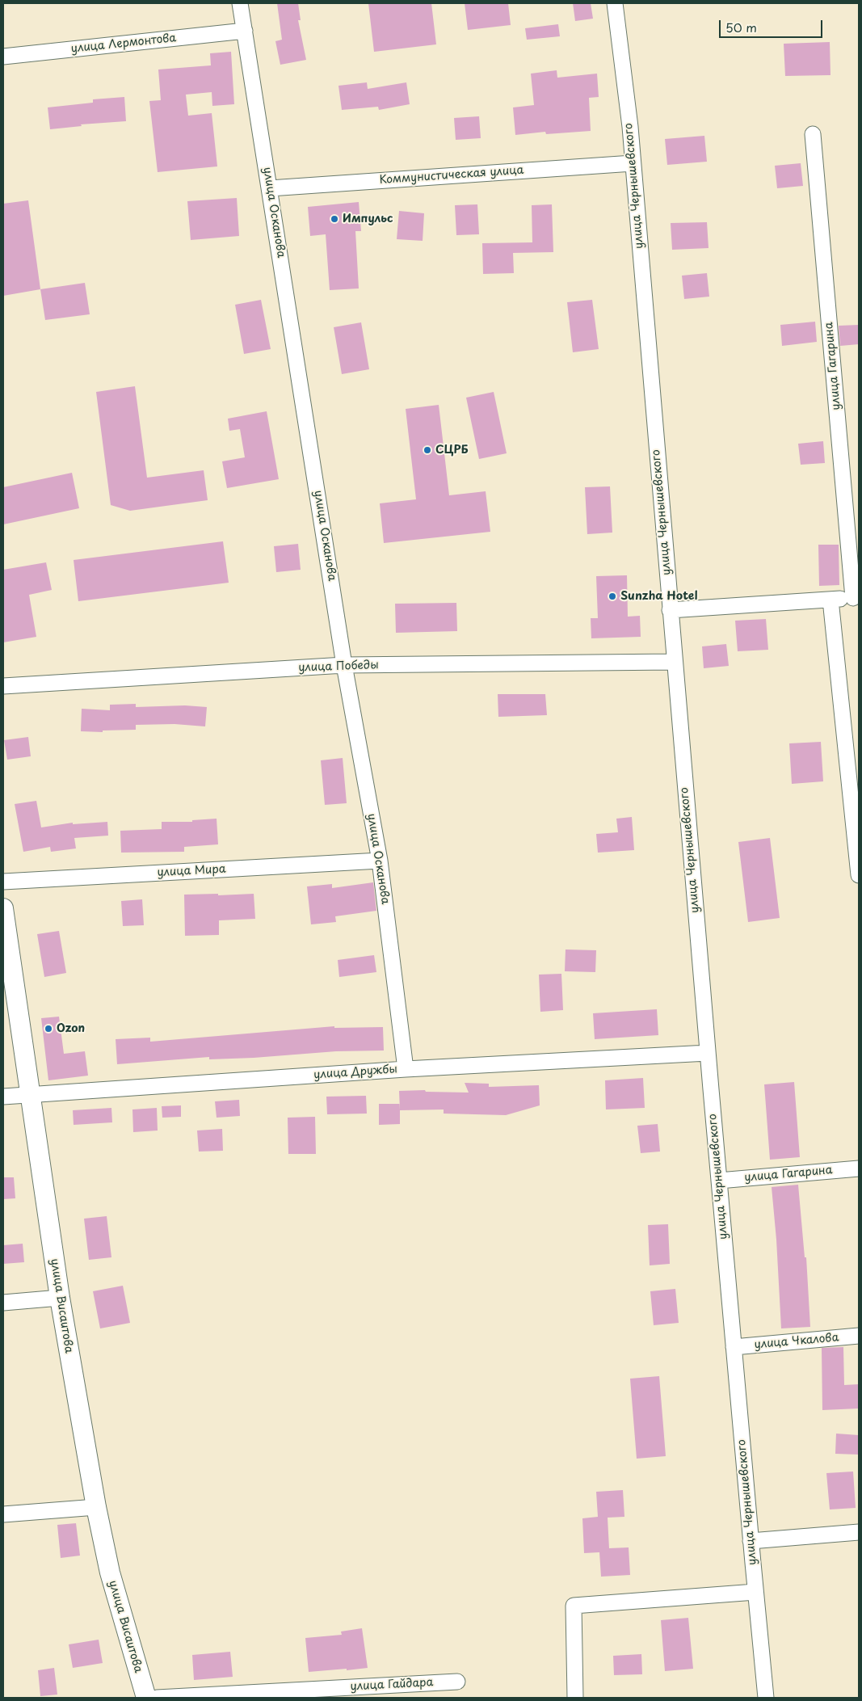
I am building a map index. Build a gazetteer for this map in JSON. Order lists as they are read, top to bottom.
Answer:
{
  "streets": {
    "street": [
      "улица Лермонтова",
      "Коммунистическая улица",
      "улица Чернышевского",
      "улица Осканова",
      "улица Гагарина",
      "улица Победы",
      "улица Мира",
      "улица Дружбы",
      "улица Висаитова",
      "улица Чкалова",
      "улица Гайдара"
    ]
  },
  "crossings": [
    ["улица Лермонтова", "улица Осканова"],
    ["Коммунистическая улица", "улица Чернышевского"],
    ["Коммунистическая улица", "улица Осканова"],
    ["улица Чернышевского", "улица Гагарина"],
    ["улица Чернышевского", "улица Победы"],
    ["улица Чернышевского", "улица Дружбы"],
    ["улица Чернышевского", "улица Чкалова"],
    ["улица Осканова", "улица Победы"],
    ["улица Осканова", "улица Мира"],
    ["улица Осканова", "улица Дружбы"],
    ["улица Дружбы", "улица Висаитова"]
  ],
  "places": [
    "Импульс",
    "СЦРБ",
    "Sunzha Hotel",
    "Ozon"
  ],
  "scale_bar": "50 m"
}
